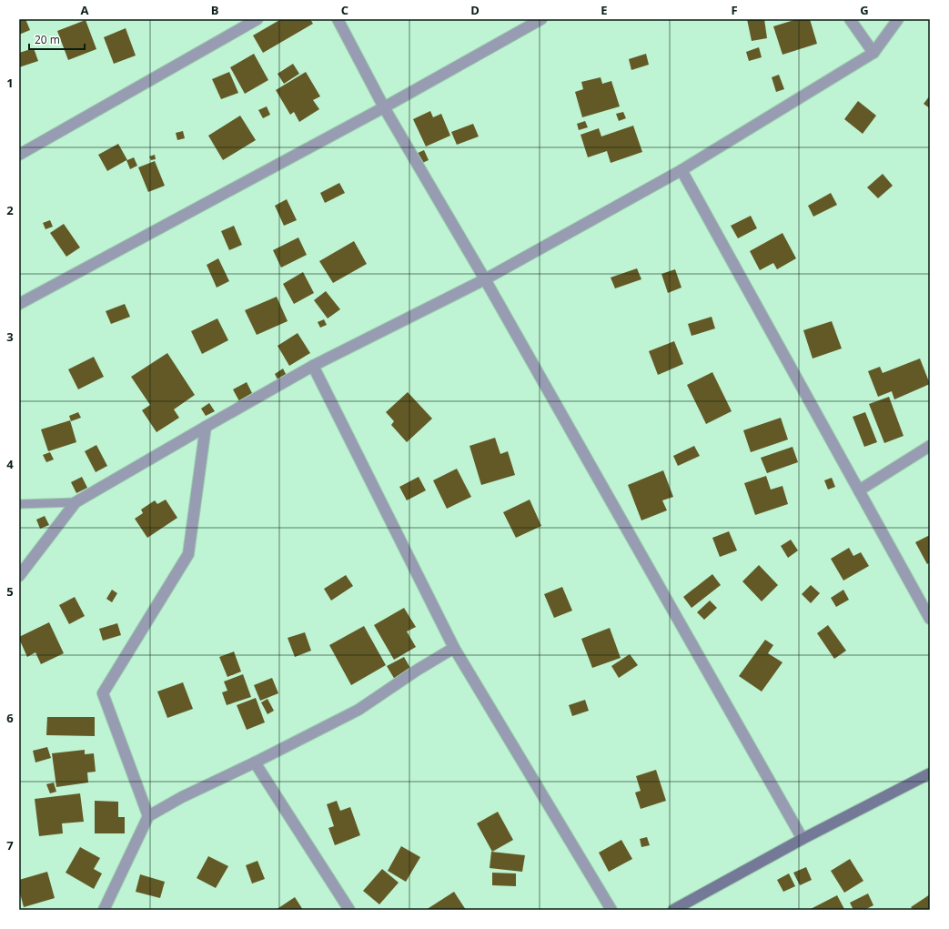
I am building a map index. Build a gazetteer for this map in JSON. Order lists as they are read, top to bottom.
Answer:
{
  "scale_bar": "20 m",
  "grid": {
    "columns": [
      "A",
      "B",
      "C",
      "D",
      "E",
      "F",
      "G"
    ],
    "rows": [
      "1",
      "2",
      "3",
      "4",
      "5",
      "6",
      "7"
    ]
  }
}
